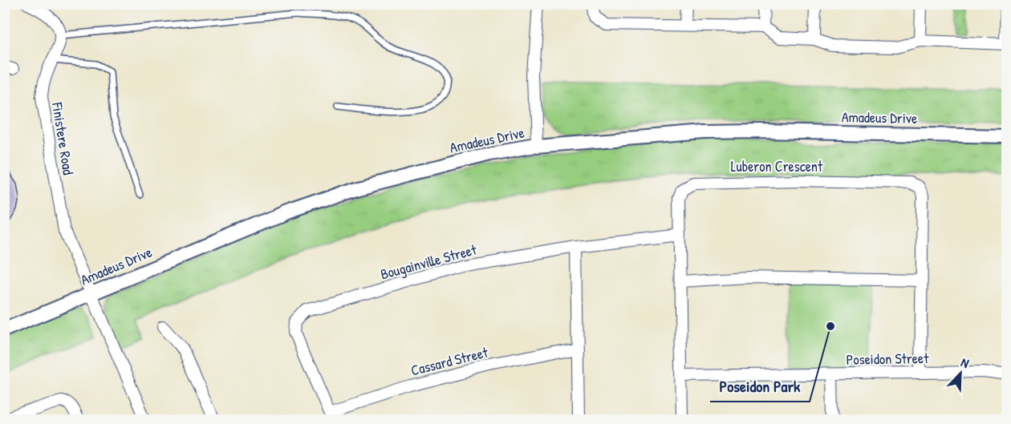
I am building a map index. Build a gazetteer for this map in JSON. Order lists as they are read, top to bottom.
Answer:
{
  "streets": {
    "street": [
      "Amadeus Drive",
      "Finistere Road",
      "Luberon Crescent",
      "Bougainville Street",
      "Poseidon Street",
      "Cassard Street"
    ]
  },
  "crossings": [
    ["Amadeus Drive", "Finistere Road"],
    ["Luberon Crescent", "Bougainville Street"],
    ["Luberon Crescent", "Poseidon Street"],
    ["Bougainville Street", "Cassard Street"]
  ],
  "places": ["Poseidon Park"],
  "north": "top right"
}
